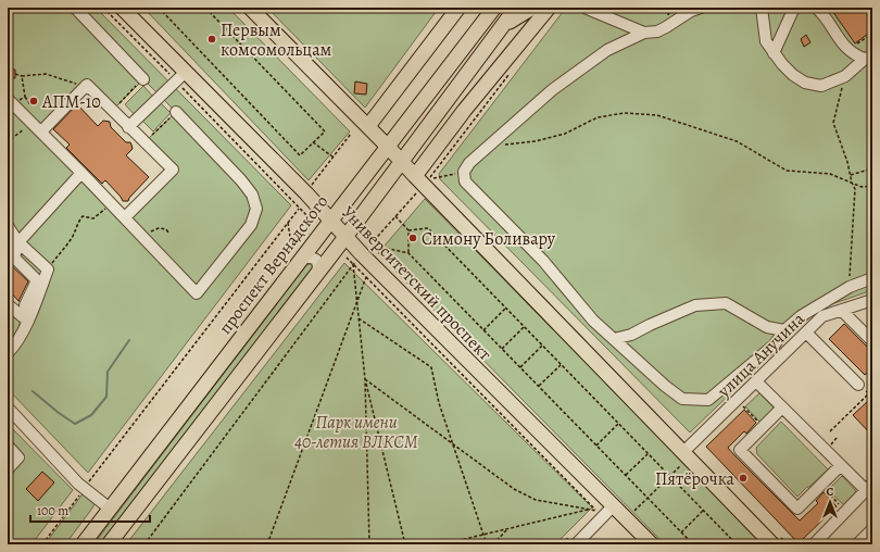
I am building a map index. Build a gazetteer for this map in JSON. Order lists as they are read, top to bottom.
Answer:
{
  "streets": {
    "main road": ["проспект Вернадского", "Университетский проспект"],
    "street": ["улица Анучина"]
  },
  "crossings": [
    ["проспект Вернадского", "Университетский проспект"]
  ],
  "parks": ["Парк имени 40-летия ВЛКСМ"],
  "places": [
    "Первым комсомольцам",
    "АПМ-10",
    "Симону Боливару",
    "Пятёрочка"
  ],
  "scale_bar": "100 m",
  "north": "top"
}
